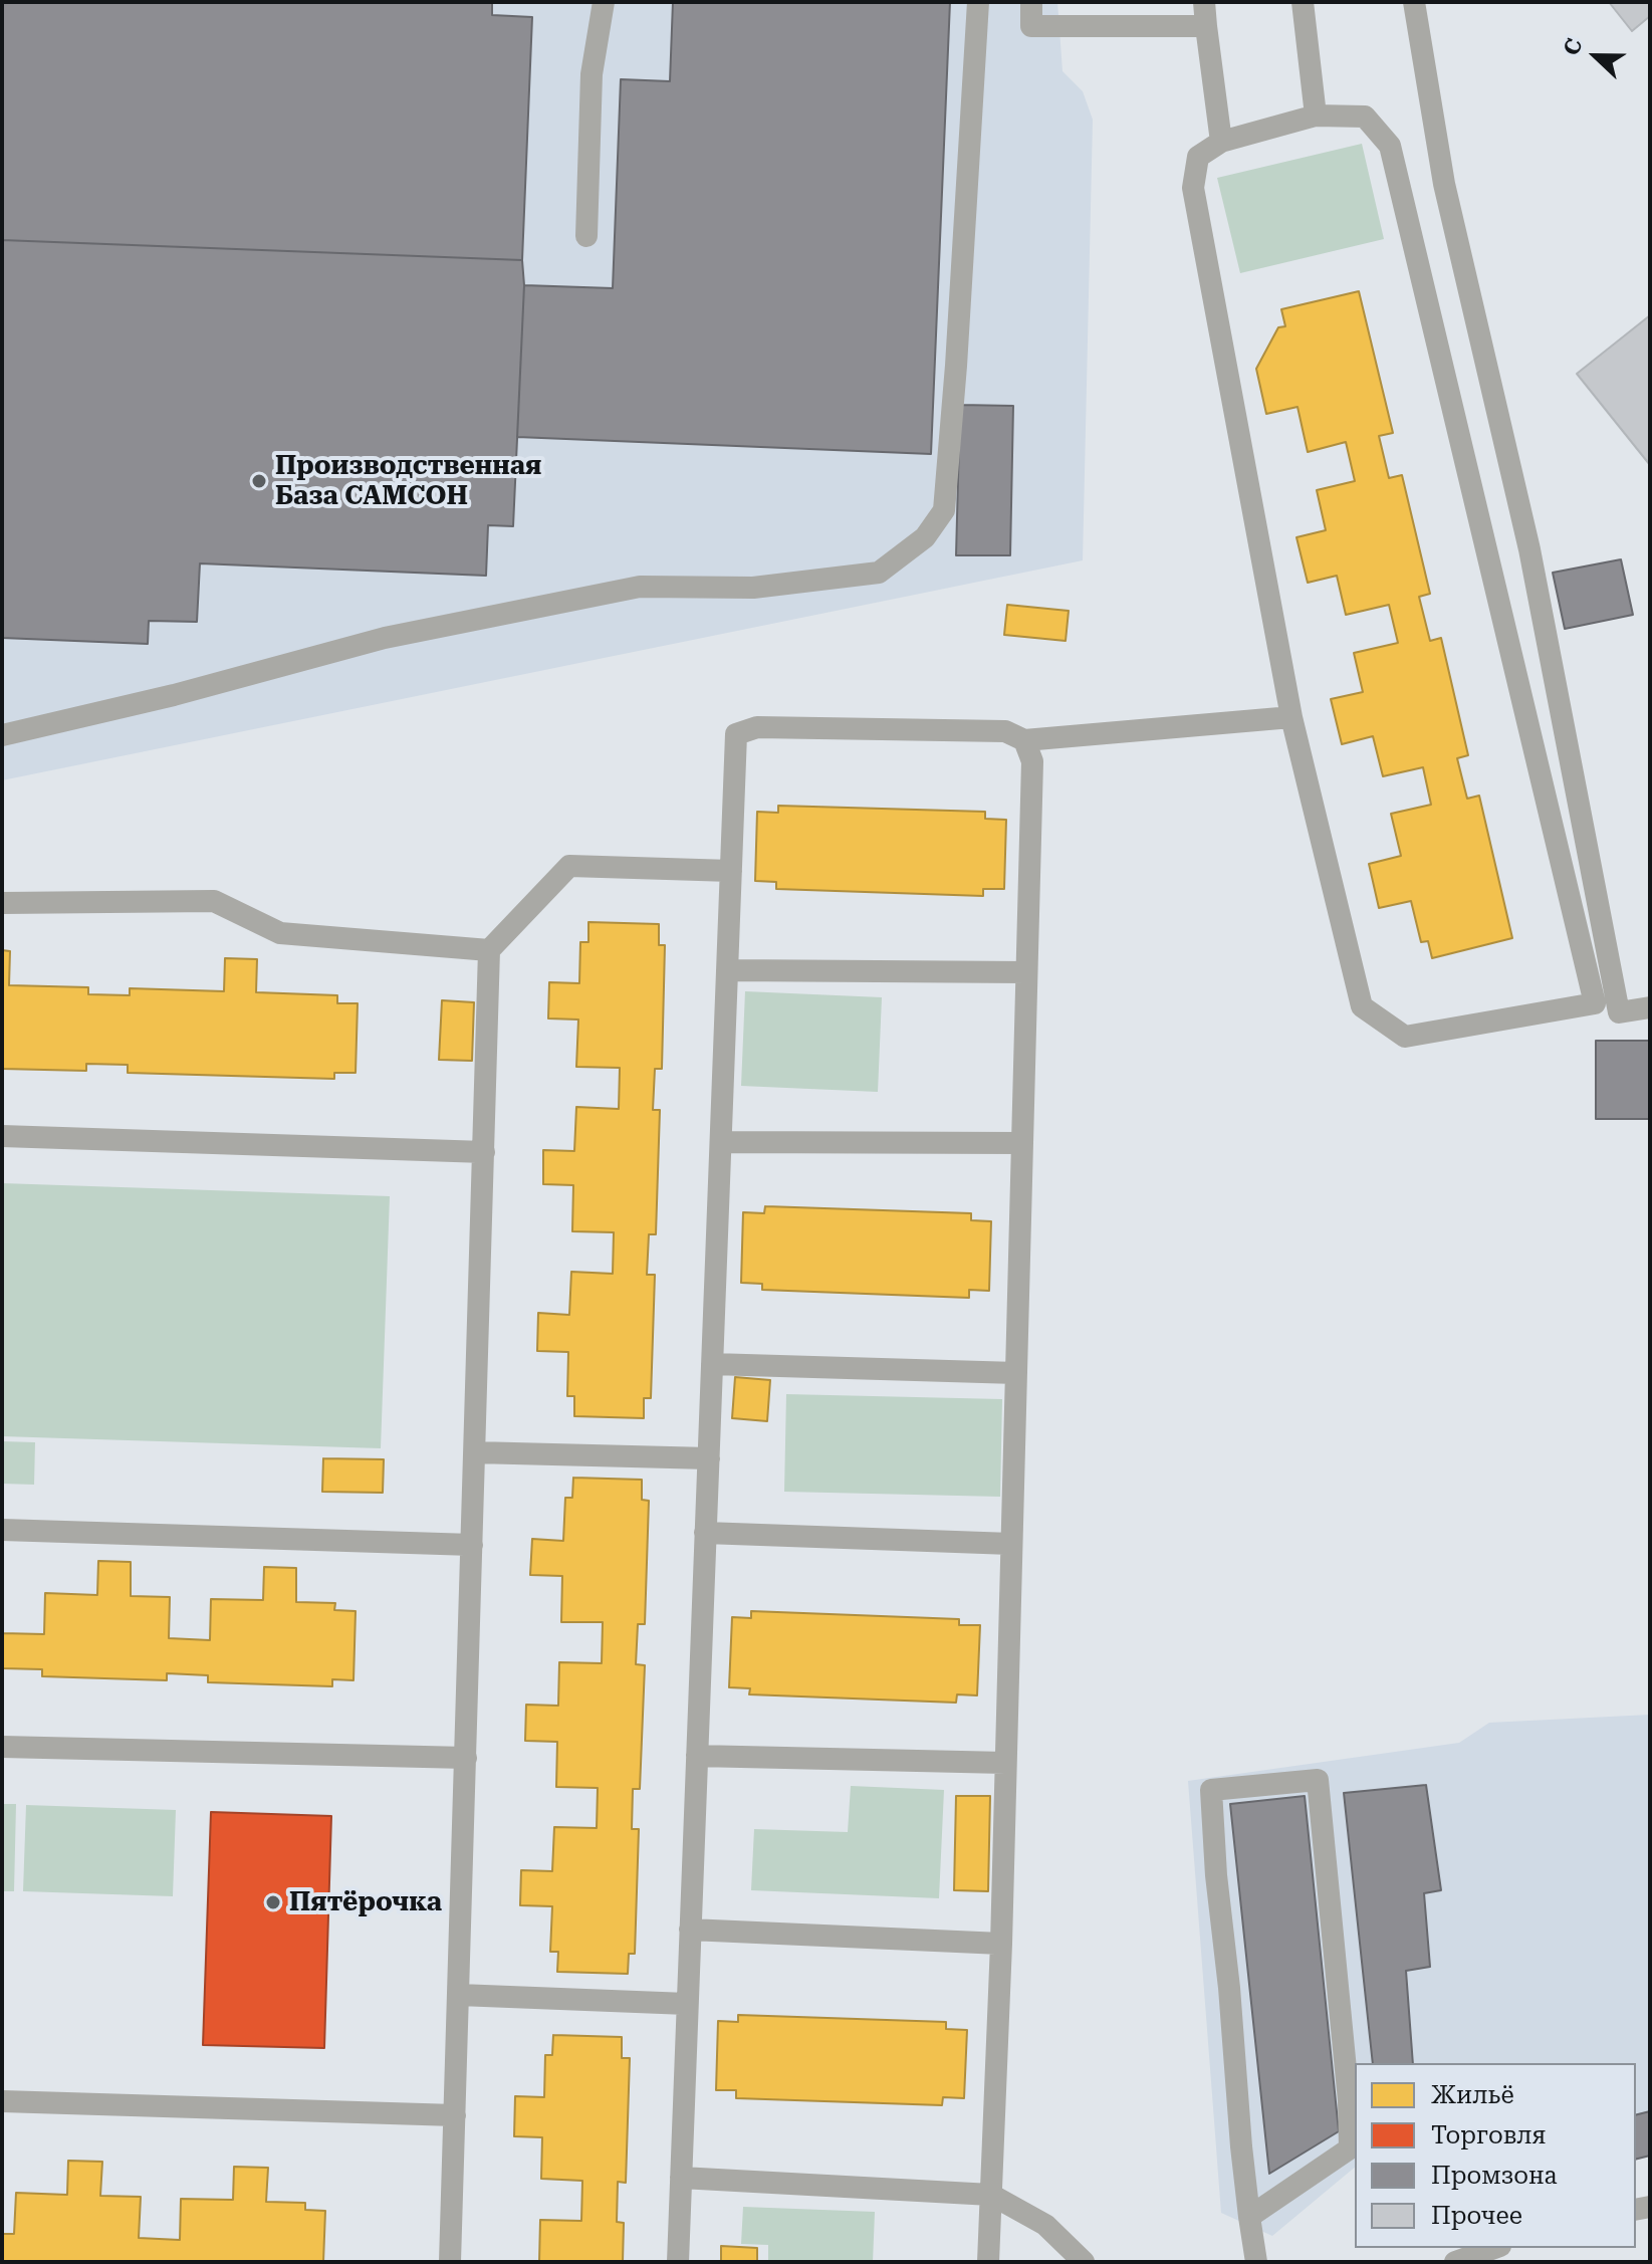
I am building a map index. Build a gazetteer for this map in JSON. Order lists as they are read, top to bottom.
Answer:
{
  "places": ["Производственная База САМСОН", "Пятёрочка"],
  "legend": [
    "Жильё",
    "Торговля",
    "Промзона",
    "Прочее"
  ],
  "north": "left"
}
